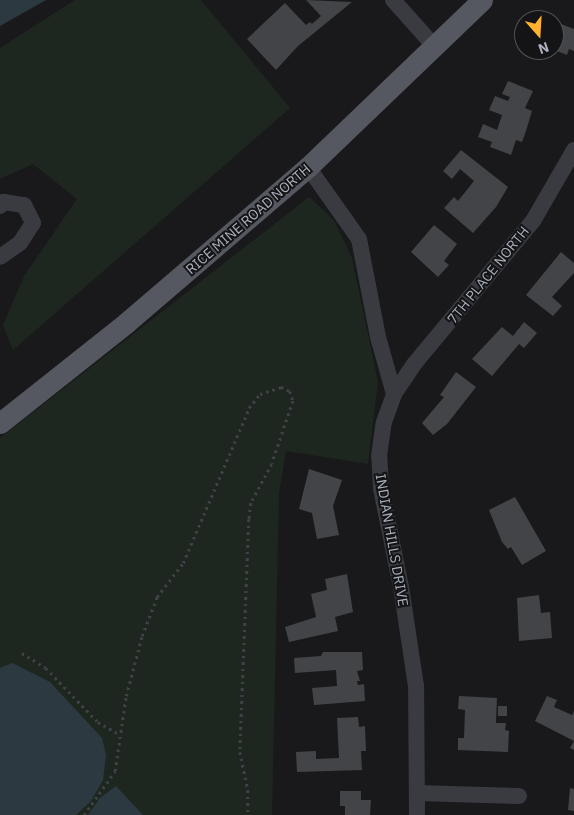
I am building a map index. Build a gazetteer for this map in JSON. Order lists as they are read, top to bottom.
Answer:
{
  "streets": {
    "main road": ["RICE MINE ROAD NORTH"],
    "street": ["7TH PLACE NORTH", "INDIAN HILLS DRIVE"]
  },
  "crossings": [
    ["7TH PLACE NORTH", "INDIAN HILLS DRIVE"]
  ],
  "north": "bottom"
}
